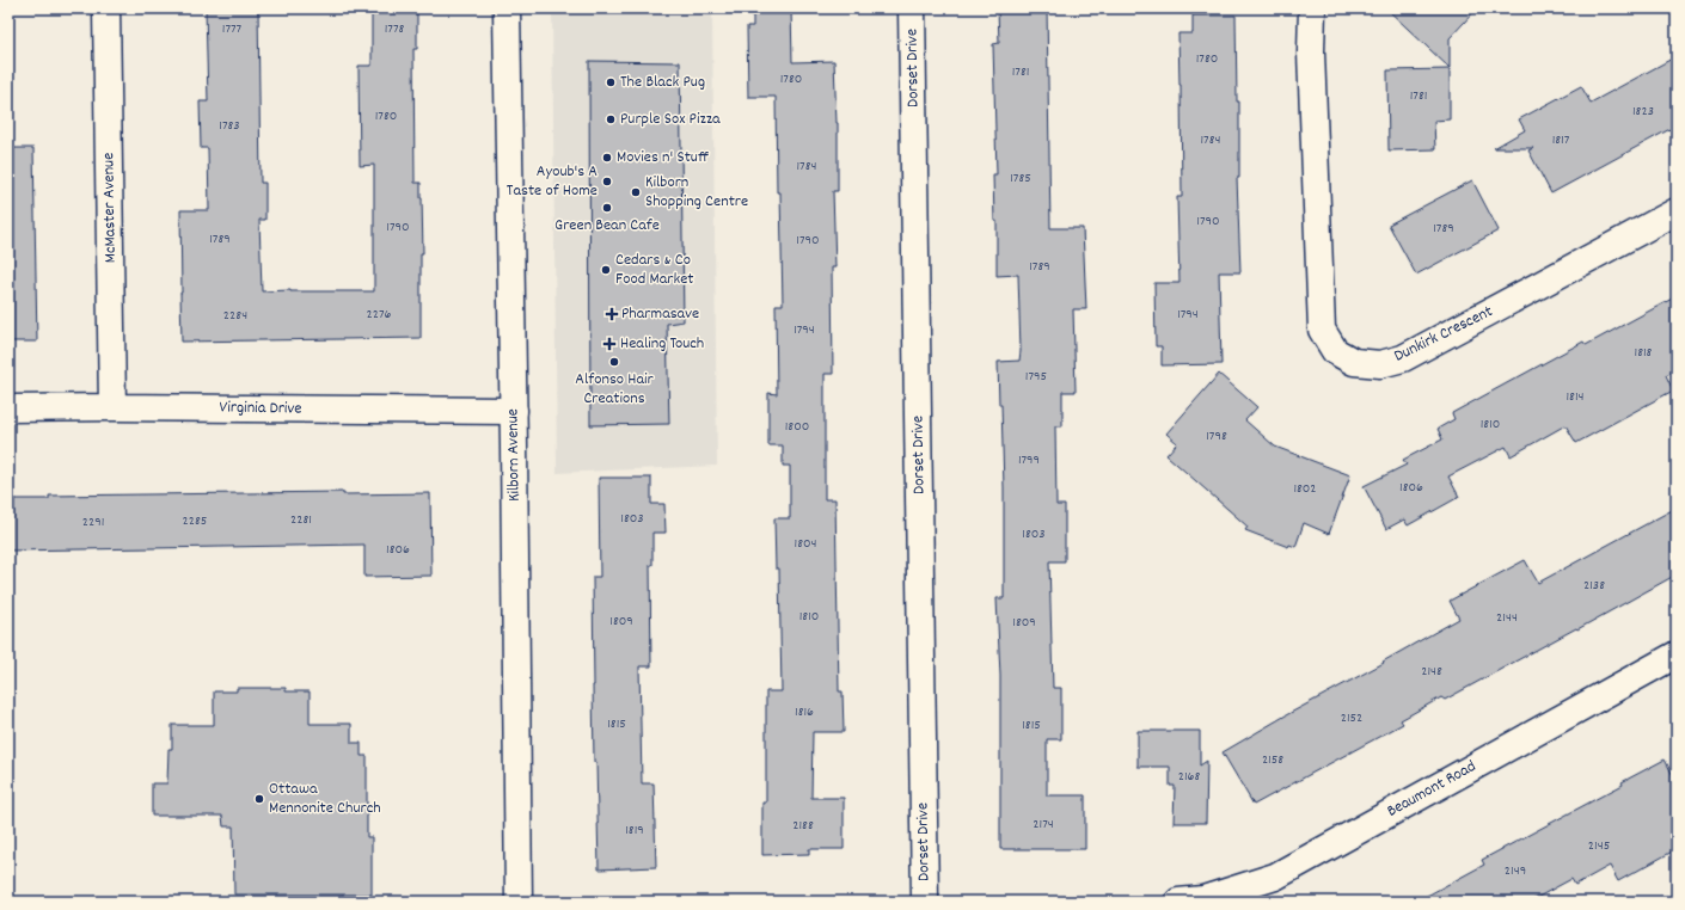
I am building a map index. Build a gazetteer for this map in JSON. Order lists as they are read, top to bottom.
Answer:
{
  "streets": {
    "street": [
      "Dorset Drive",
      "McMaster Avenue",
      "Dunkirk Crescent",
      "Virginia Drive",
      "Kilborn Avenue",
      "Beaumont Road"
    ]
  },
  "crossings": [
    ["McMaster Avenue", "Virginia Drive"],
    ["Virginia Drive", "Kilborn Avenue"]
  ],
  "places": {
    "other": [
      "The Black Pug",
      "Purple Sox Pizza",
      "Movies n' Stuff",
      "Ayoub's A Taste of Home",
      "Kilborn Shopping Centre",
      "Green Bean Cafe",
      "Cedars & Co Food Market",
      "Alfonso Hair Creations",
      "Ottawa Mennonite Church"
    ],
    "health": ["Pharmasave", "Healing Touch"]
  },
  "house_numbers": [
    "1777",
    "1778",
    "1780",
    "1781",
    "1780",
    "1781",
    "1823",
    "1780",
    "1783",
    "1784",
    "1817",
    "1784",
    "1785",
    "1790",
    "1790",
    "1789",
    "1789",
    "1790",
    "1789",
    "2276",
    "1794",
    "2284",
    "1794",
    "1818",
    "1795",
    "1814",
    "1810",
    "1800",
    "1798",
    "1799",
    "1806",
    "1802",
    "1803",
    "2281",
    "2285",
    "2291",
    "1803",
    "1804",
    "1806",
    "2138",
    "1810",
    "2144",
    "1809",
    "1809",
    "2148",
    "1816",
    "2152",
    "1815",
    "1815",
    "2158",
    "2168",
    "2174",
    "2188",
    "1819",
    "2145",
    "2149"
  ]
}
